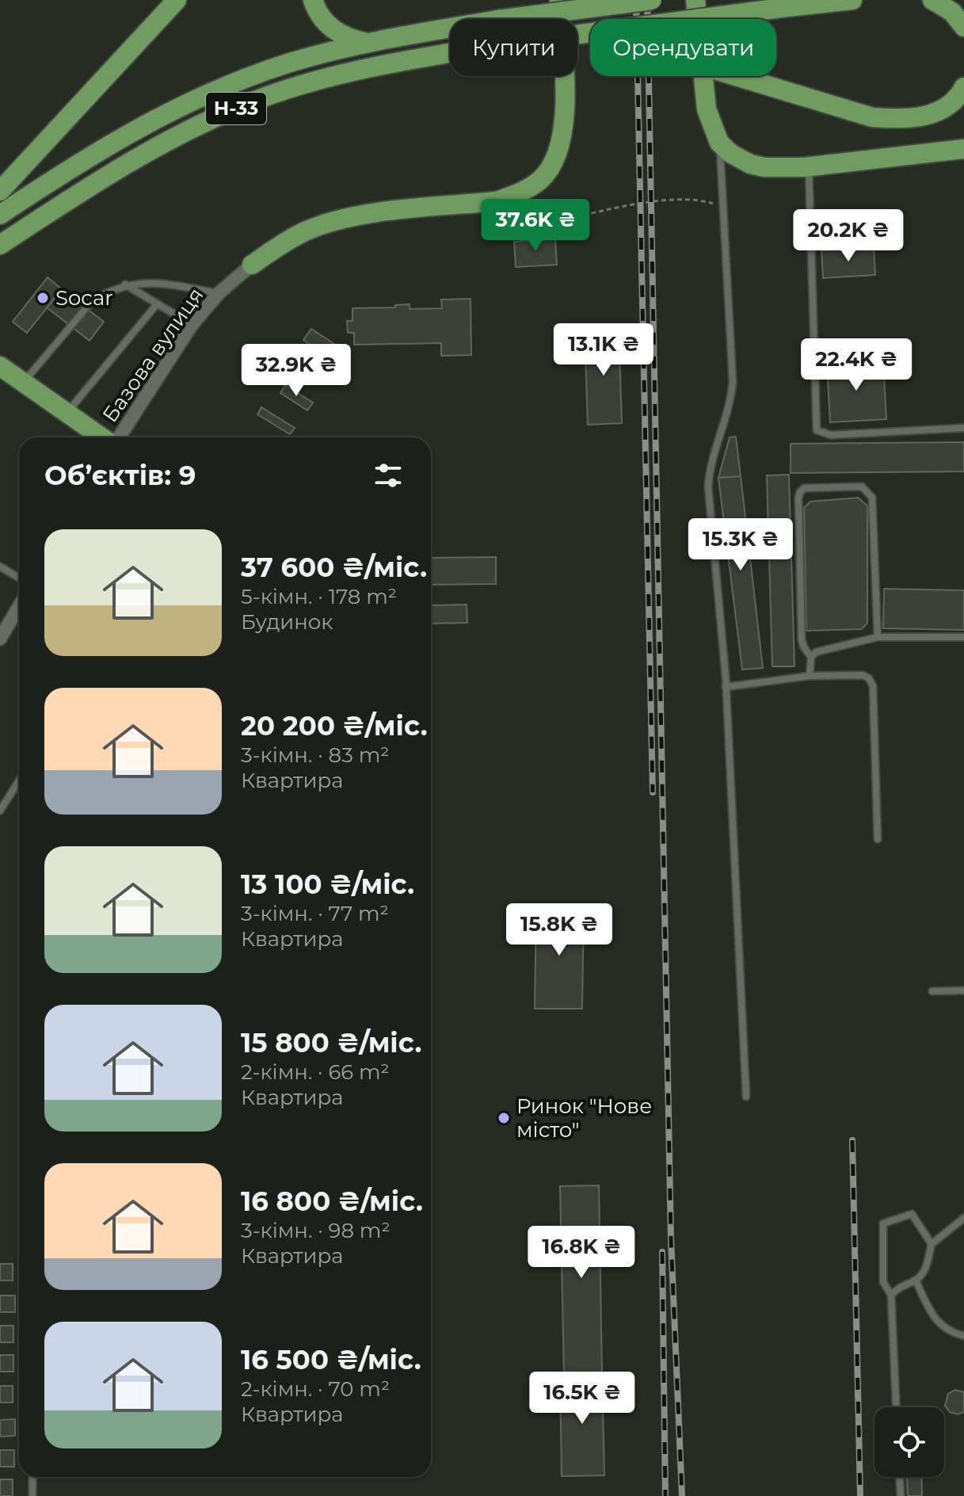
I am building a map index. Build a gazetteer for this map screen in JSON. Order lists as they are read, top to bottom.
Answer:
{
  "streets": {
    "main road": ["Н-33"],
    "street": ["Базова вулиця"]
  },
  "places": ["Socar", "Ринок \"Нове місто\""],
  "page": {
    "chip": ["Купити", "Орендувати"],
    "price": [
      "37.6K ₴",
      "20.2K ₴",
      "13.1K ₴",
      "22.4K ₴",
      "32.9K ₴",
      "15.3K ₴",
      "15.8K ₴",
      "16.8K ₴",
      "16.5K ₴"
    ],
    "heading": "Об’єктів: 9",
    "list": [
      {
        "name": "37 600 ₴/міс.",
        "note": "5-кімн. · 178 m² · Будинок"
      },
      {
        "name": "20 200 ₴/міс.",
        "note": "3-кімн. · 83 m² · Квартира"
      },
      {
        "name": "13 100 ₴/міс.",
        "note": "3-кімн. · 77 m² · Квартира"
      },
      {
        "name": "15 800 ₴/міс.",
        "note": "2-кімн. · 66 m² · Квартира"
      },
      {
        "name": "16 800 ₴/міс.",
        "note": "3-кімн. · 98 m² · Квартира"
      },
      {
        "name": "16 500 ₴/міс.",
        "note": "2-кімн. · 70 m² · Квартира"
      }
    ]
  }
}
